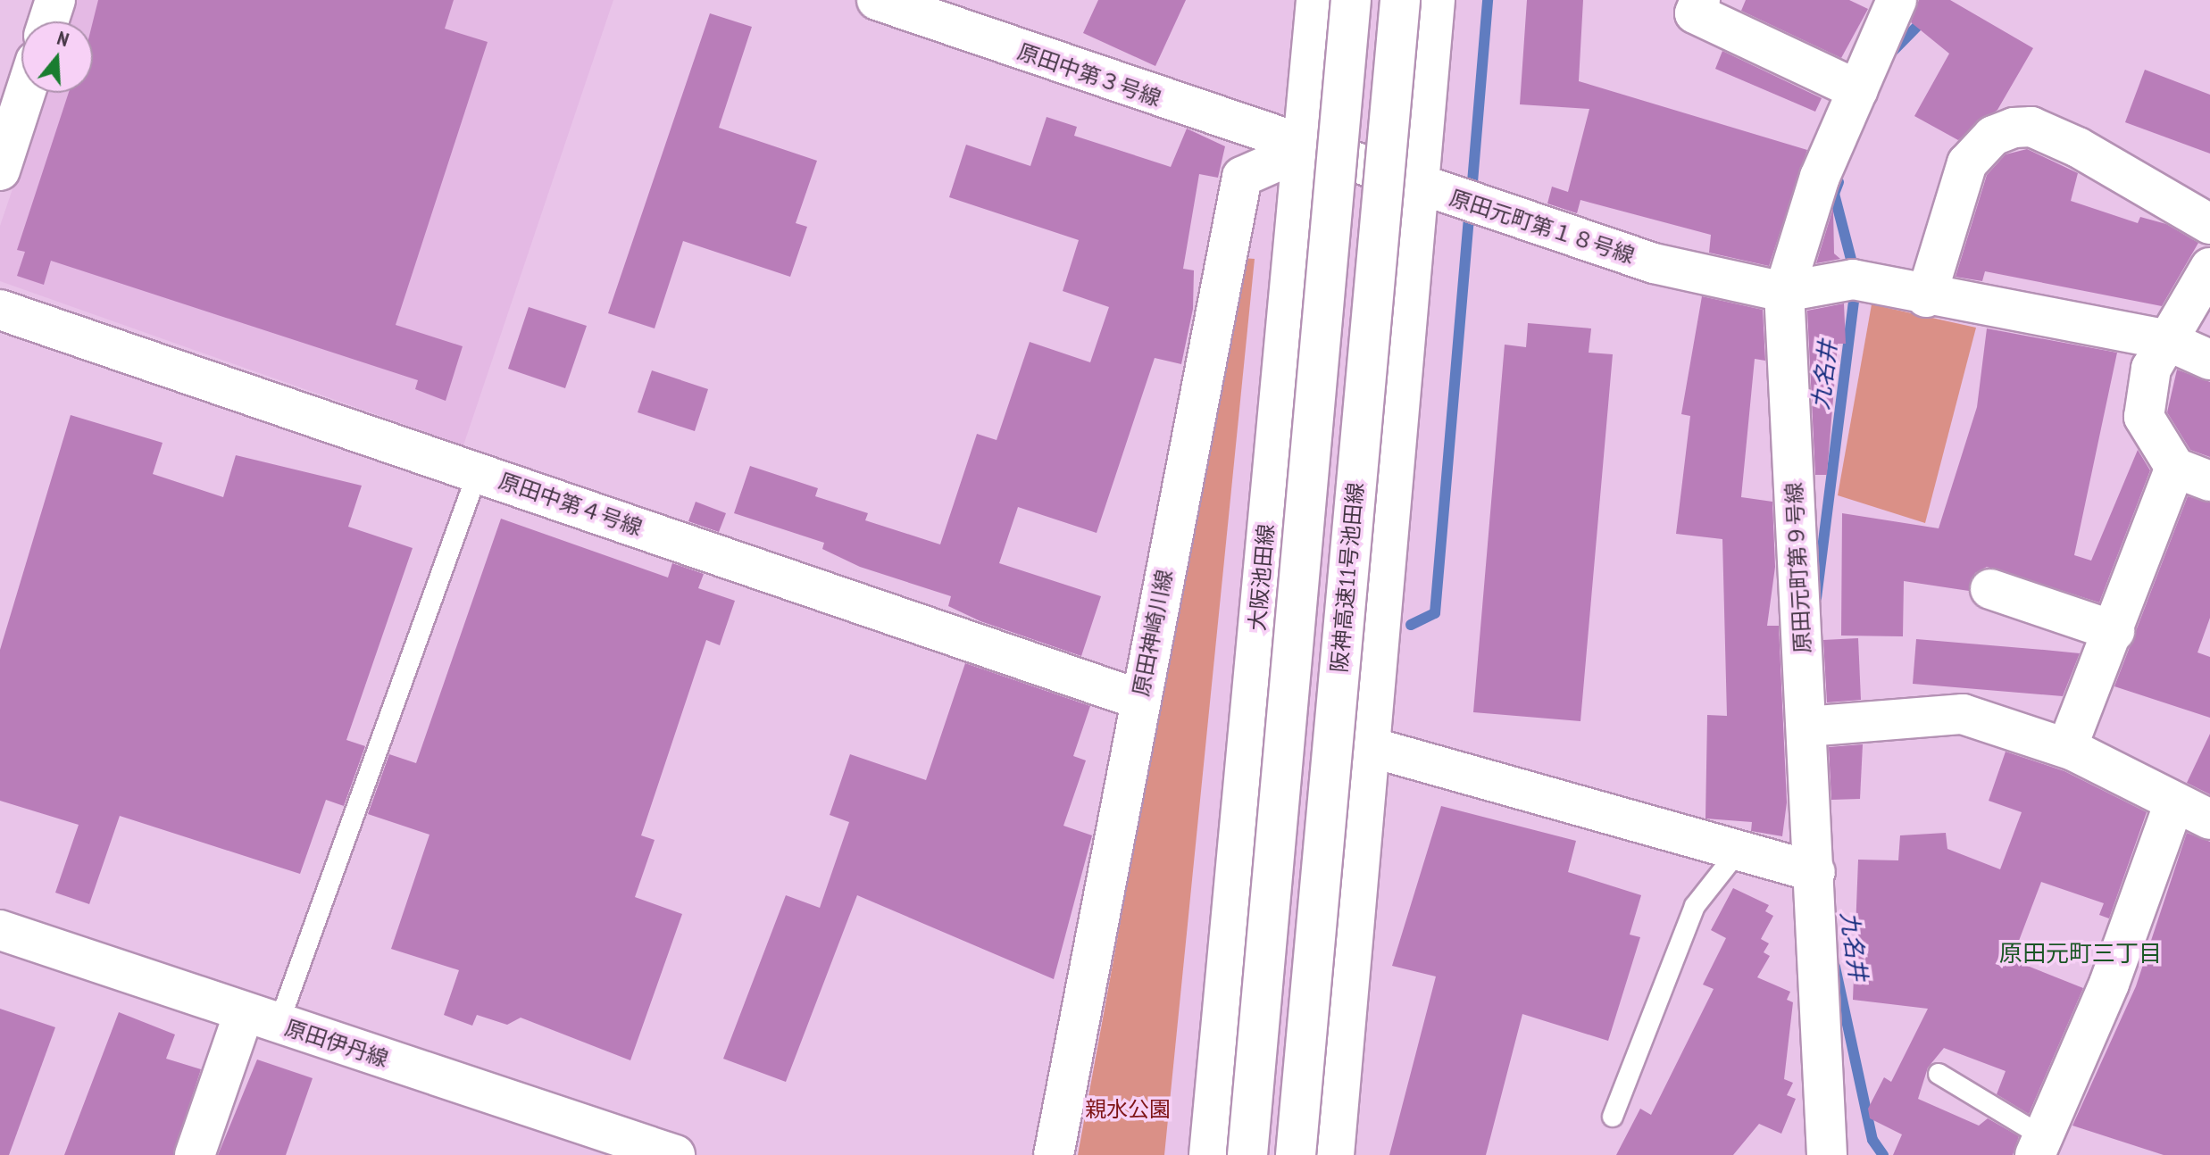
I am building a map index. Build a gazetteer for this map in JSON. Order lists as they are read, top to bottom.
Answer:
{
  "streets": {
    "main road": [
      "原田中第３号線",
      "原田元町第１８号線",
      "原田中第４号線",
      "原田元町第９号線",
      "大阪池田線",
      "阪神高速11号池田線",
      "原田神崎川線",
      "原田伊丹線"
    ]
  },
  "crossings": [
    ["原田中第３号線", "原田元町第１８号線"],
    ["原田中第３号線", "大阪池田線"],
    ["原田中第３号線", "原田神崎川線"],
    ["原田元町第１８号線", "原田元町第９号線"],
    ["原田元町第１８号線", "大阪池田線"],
    ["原田元町第１８号線", "原田神崎川線"],
    ["原田中第４号線", "原田神崎川線"],
    ["大阪池田線", "原田神崎川線"]
  ],
  "districts": ["原田元町三丁目"],
  "water": ["九名井"],
  "parks": ["親水公園"],
  "north": "top"
}
